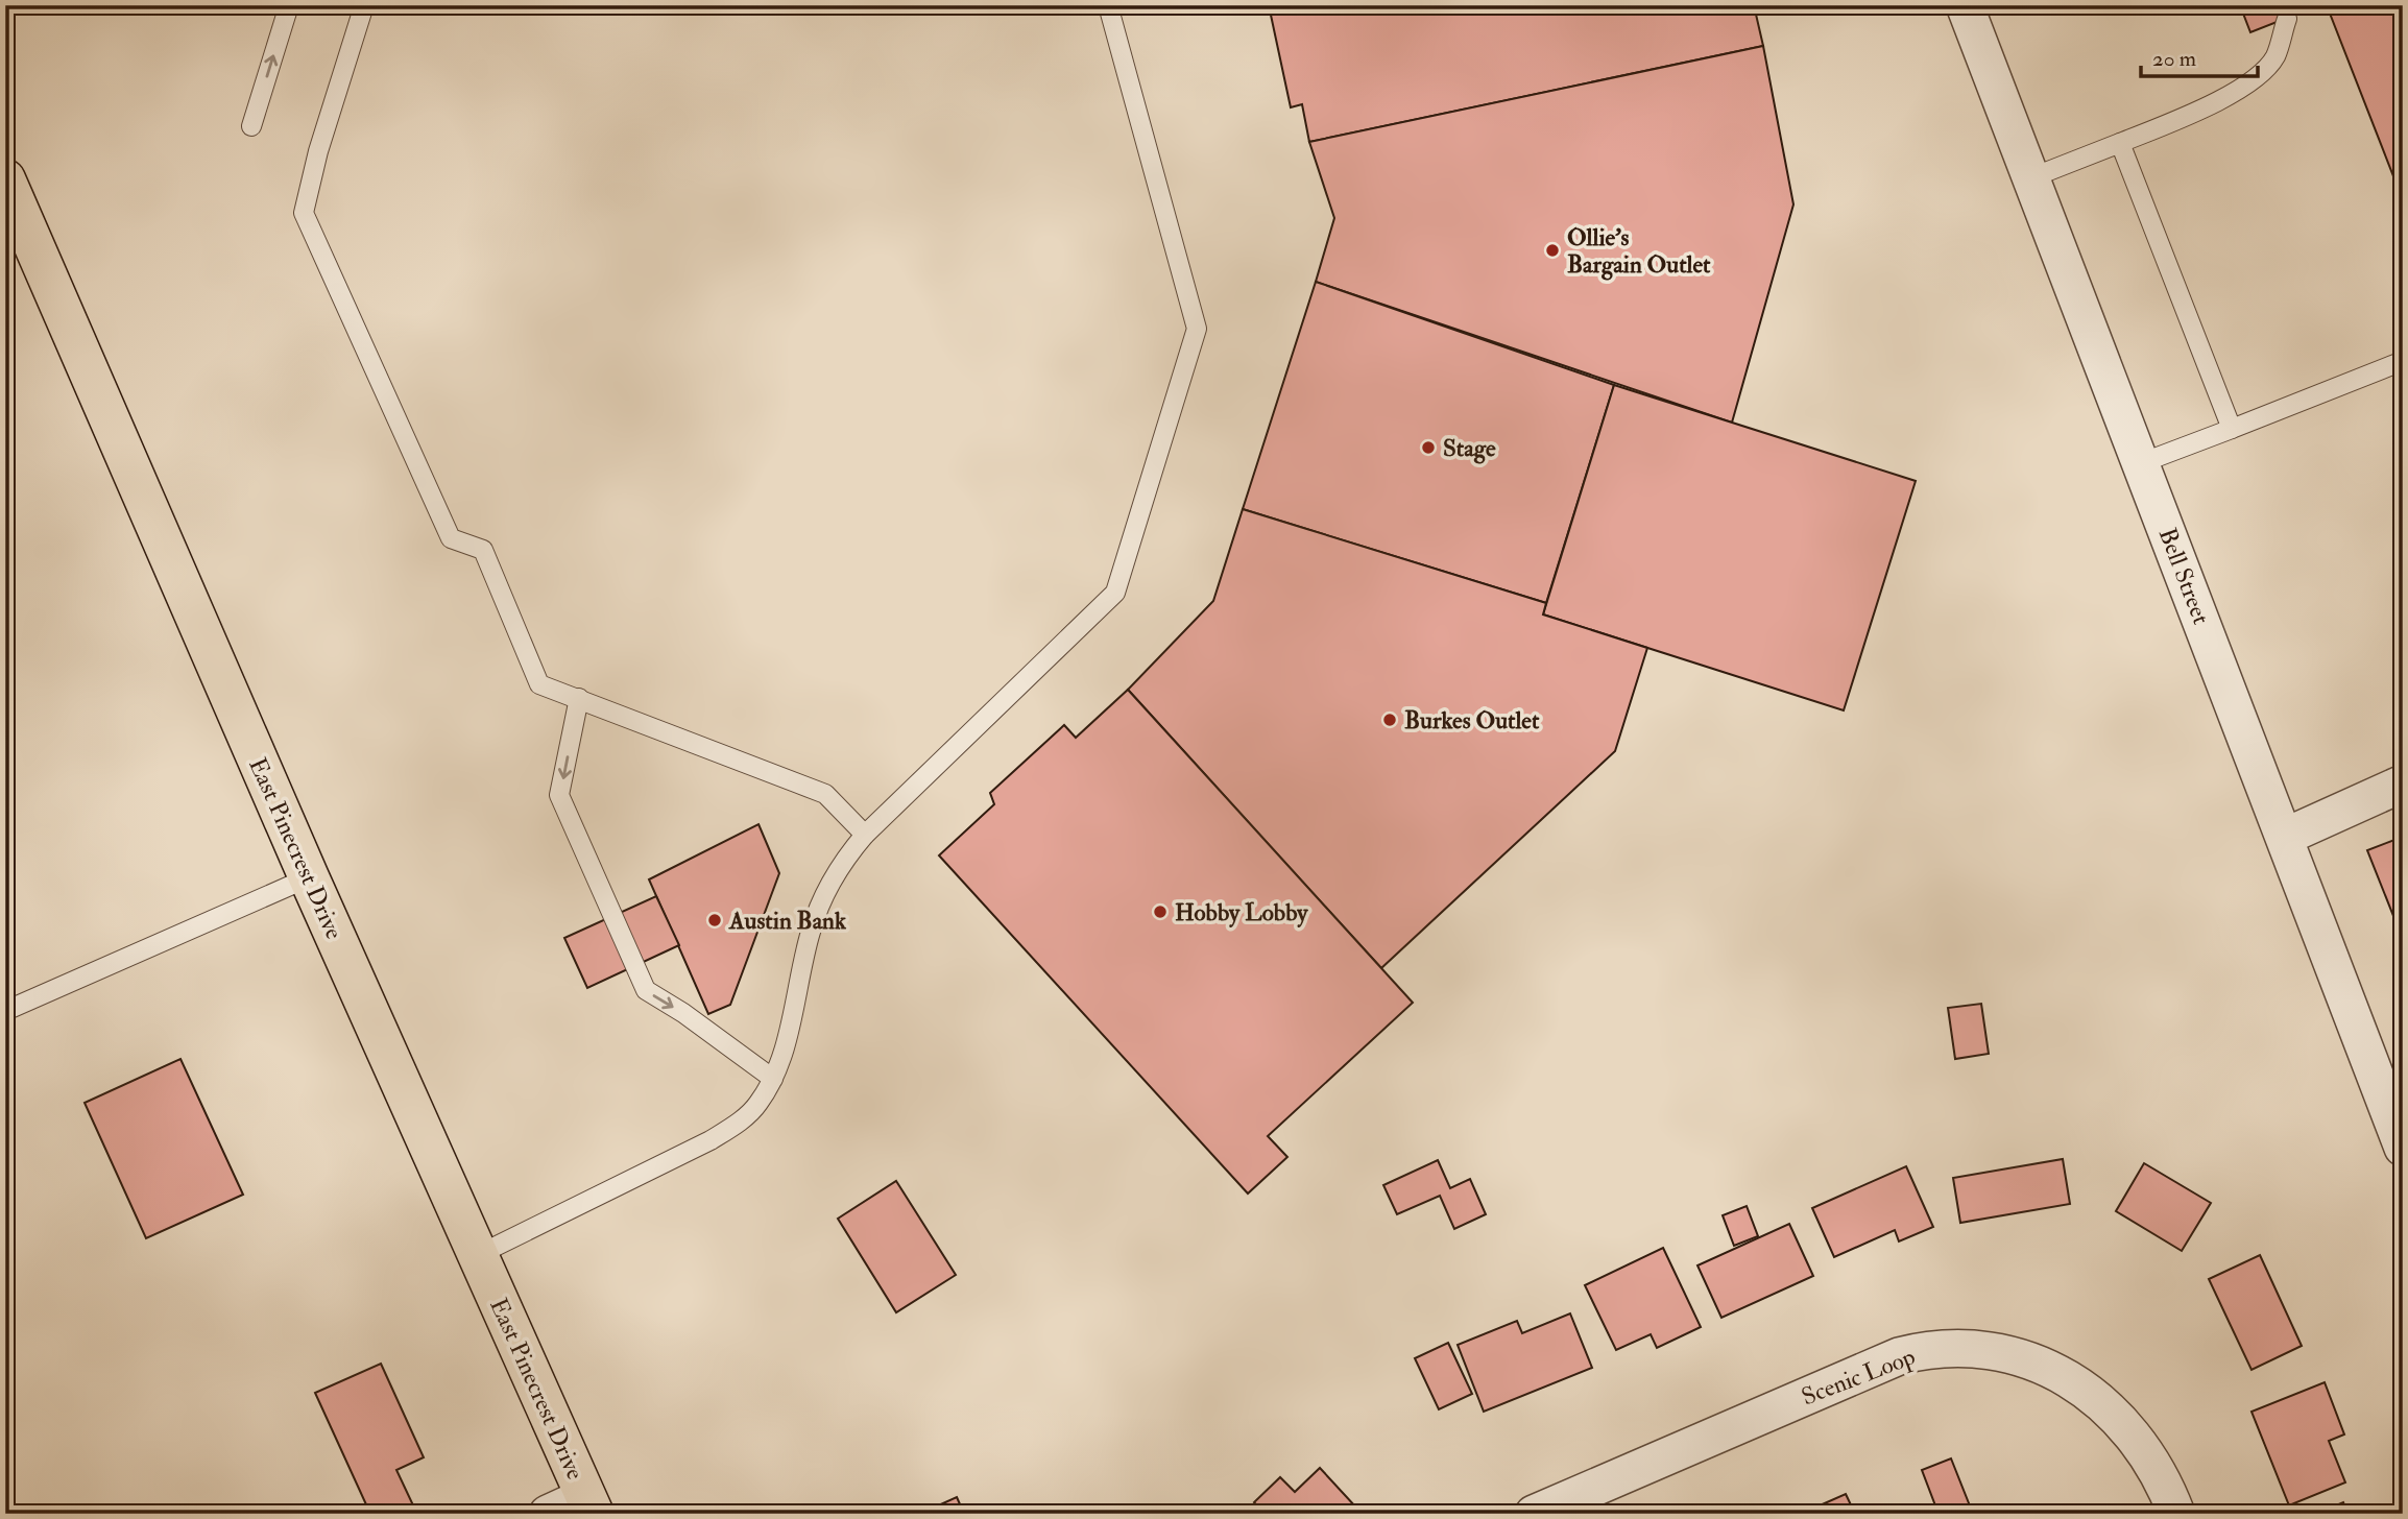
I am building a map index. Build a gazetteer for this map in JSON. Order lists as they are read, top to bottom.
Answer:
{
  "streets": {
    "main road": ["East Pinecrest Drive"],
    "street": ["Bell Street", "Scenic Loop"]
  },
  "places": [
    "Ollie's Bargain Outlet",
    "Stage",
    "Burkes Outlet",
    "Hobby Lobby",
    "Austin Bank"
  ],
  "scale_bar": "20 m"
}
